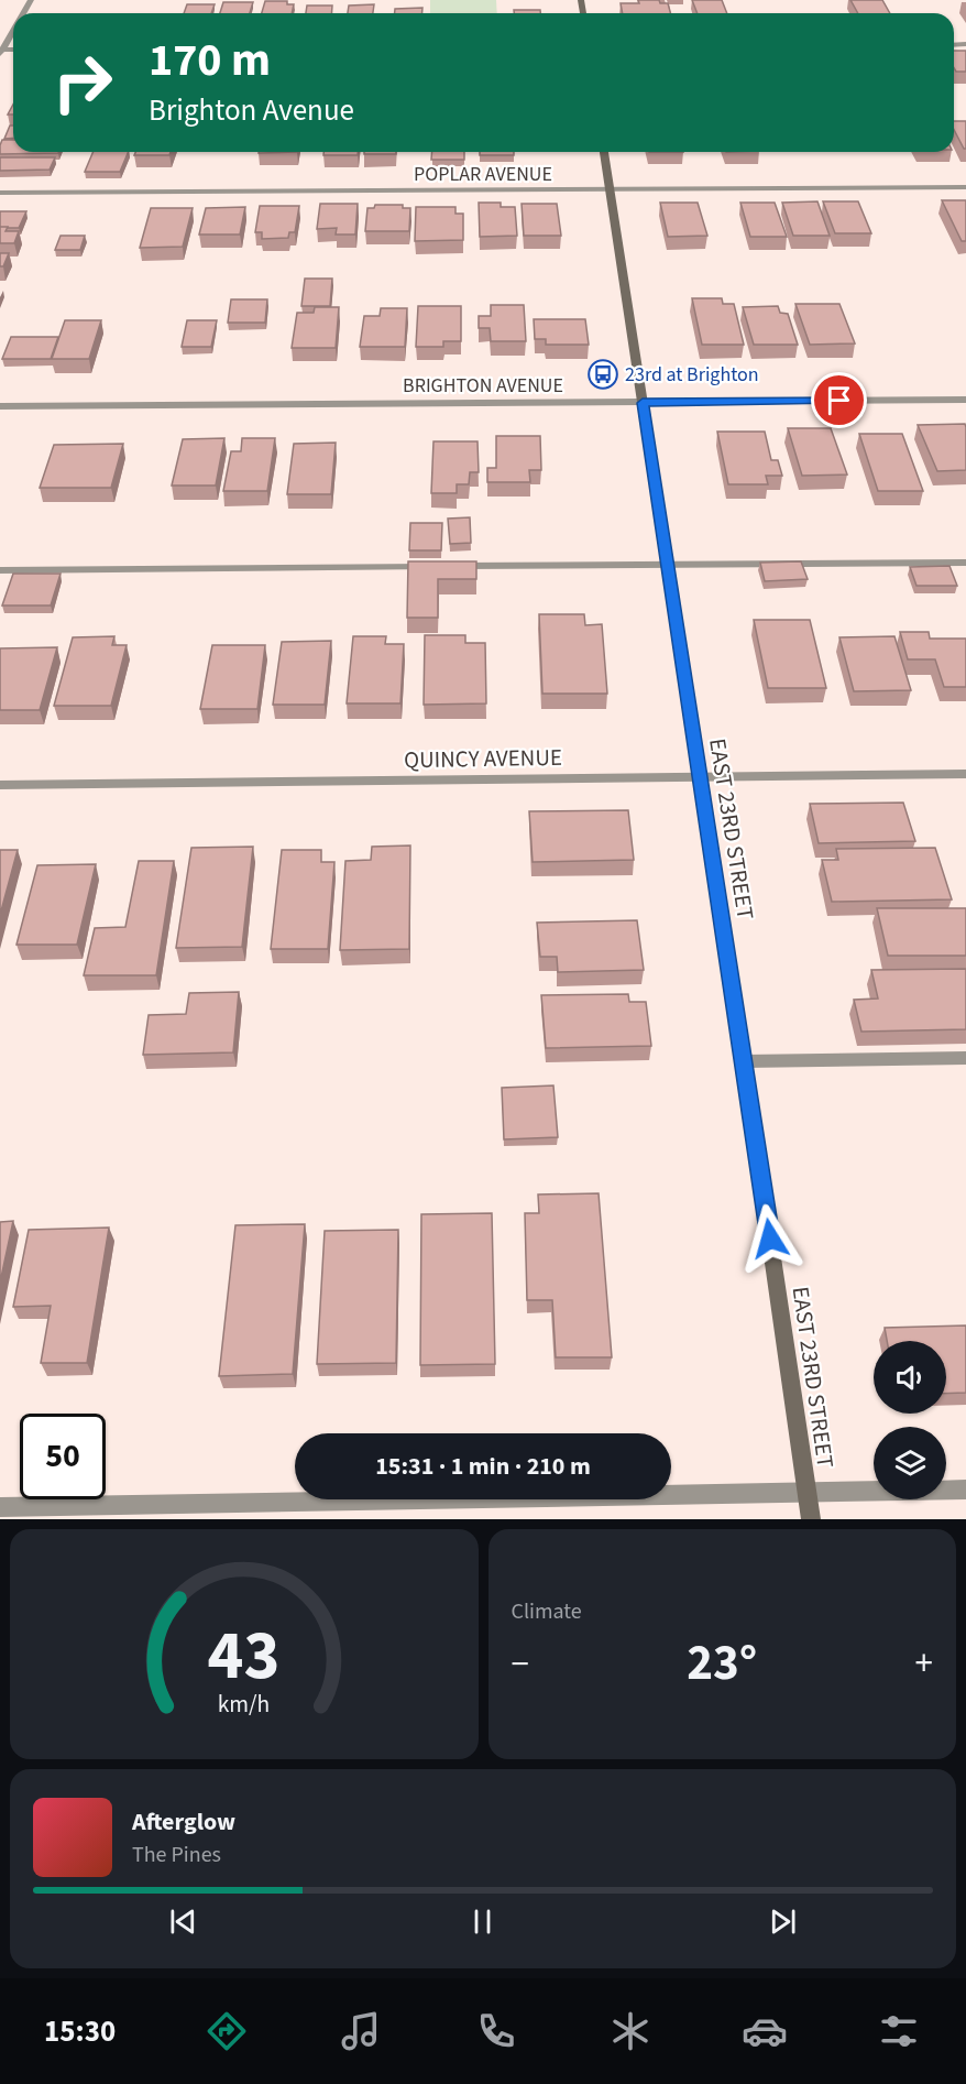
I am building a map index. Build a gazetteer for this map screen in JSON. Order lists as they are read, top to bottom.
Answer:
{
  "streets": {
    "main road": ["EAST 23RD STREET"],
    "street": ["POPLAR AVENUE", "BRIGHTON AVENUE", "QUINCY AVENUE"]
  },
  "crossings": [
    ["POPLAR AVENUE", "EAST 23RD STREET"],
    ["BRIGHTON AVENUE", "EAST 23RD STREET"],
    ["QUINCY AVENUE", "EAST 23RD STREET"]
  ],
  "places": {
    "bus stop": ["23rd at Brighton"]
  },
  "page": {
    "turn": ["170 m", "Brighton Avenue"],
    "limit": "50",
    "trip": "15:31 · 1 min · 210 m",
    "tile": "Climate",
    "heat": ["−", "23°", "+"],
    "song": ["Afterglow", "The Pines"],
    "tabs": "15:30",
    "gauge": ["43", "km/h"]
  }
}
